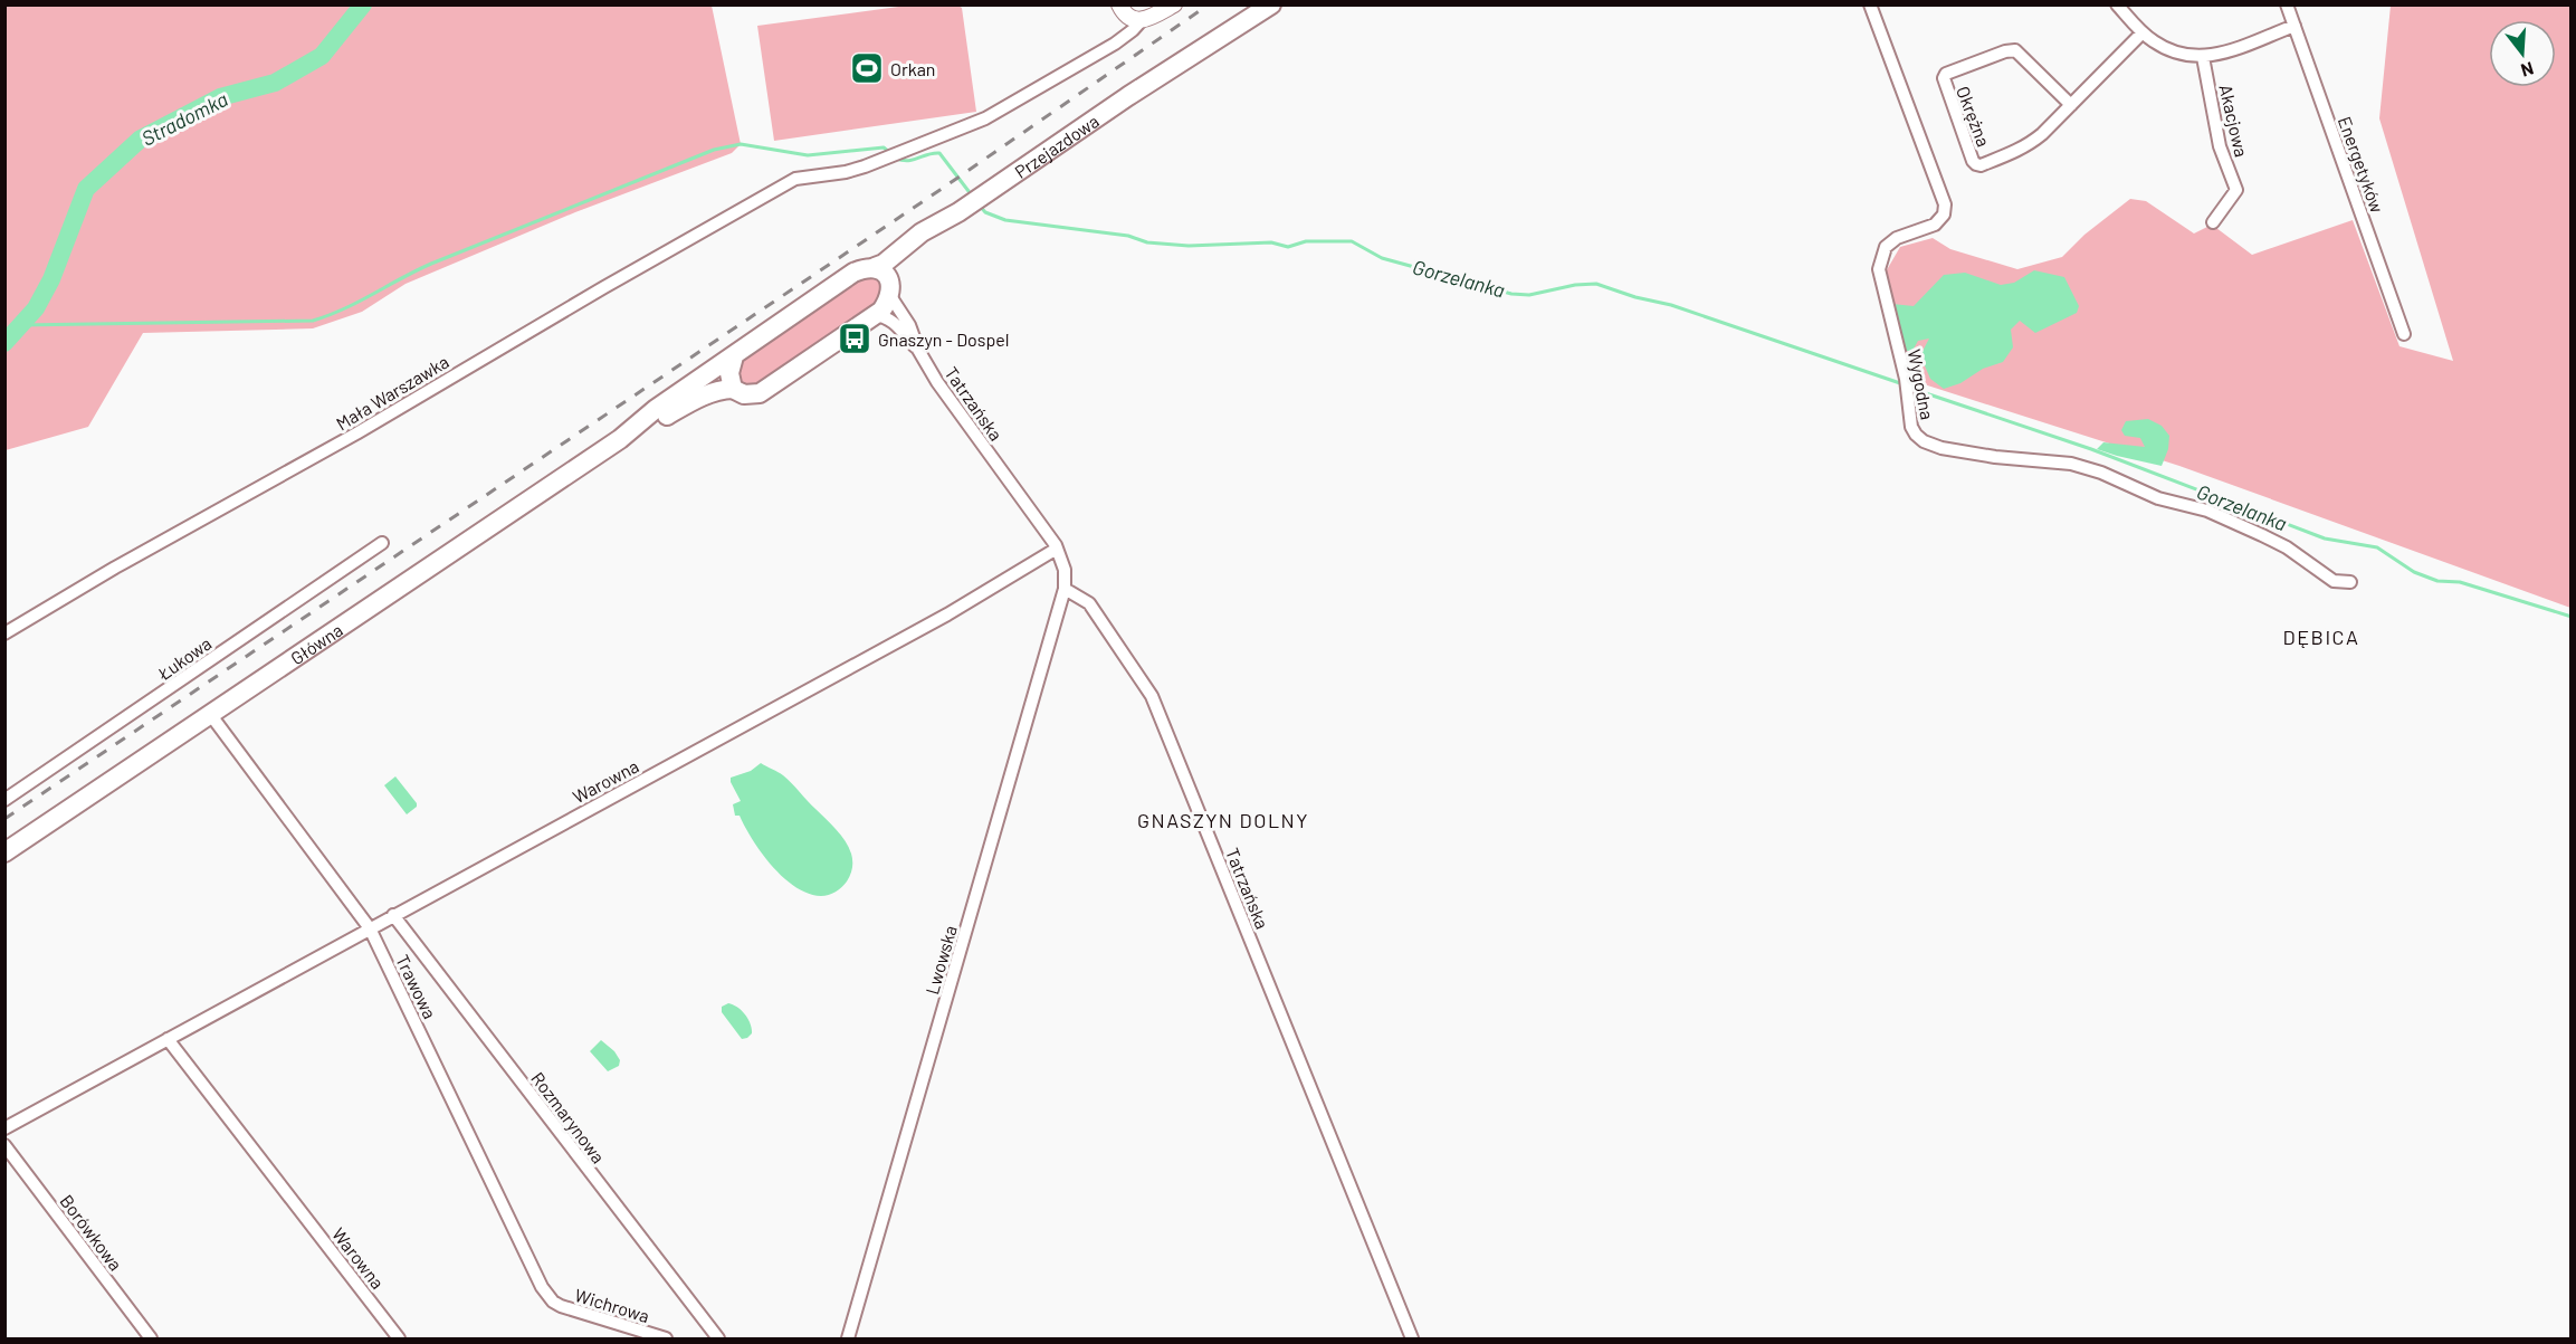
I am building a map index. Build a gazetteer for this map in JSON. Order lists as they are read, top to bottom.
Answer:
{
  "streets": {
    "main road": ["Przejazdowa", "Główna"],
    "street": [
      "Okrężna",
      "Akacjowa",
      "Energetyków",
      "Wygodna",
      "Mała Warszawka",
      "Tatrzańska",
      "Łukowa",
      "Warowna",
      "Lwowska",
      "Trawowa",
      "Rozmarynowa",
      "Borówkowa",
      "Wichrowa"
    ]
  },
  "crossings": [
    ["Przejazdowa", "Tatrzańska"],
    ["Przejazdowa", "Główna"],
    ["Tatrzańska", "Główna"],
    ["Tatrzańska", "Warowna"],
    ["Tatrzańska", "Lwowska"],
    ["Główna", "Trawowa"],
    ["Warowna", "Trawowa"],
    ["Warowna", "Rozmarynowa"],
    ["Trawowa", "Wichrowa"]
  ],
  "districts": ["DĘBICA", "GNASZYN DOLNY"],
  "water": ["Stradomka", "Gorzelanka"],
  "places": {
    "sports": ["Orkan"],
    "bus stop": ["Gnaszyn - Dospel"]
  },
  "north": "bottom"
}
